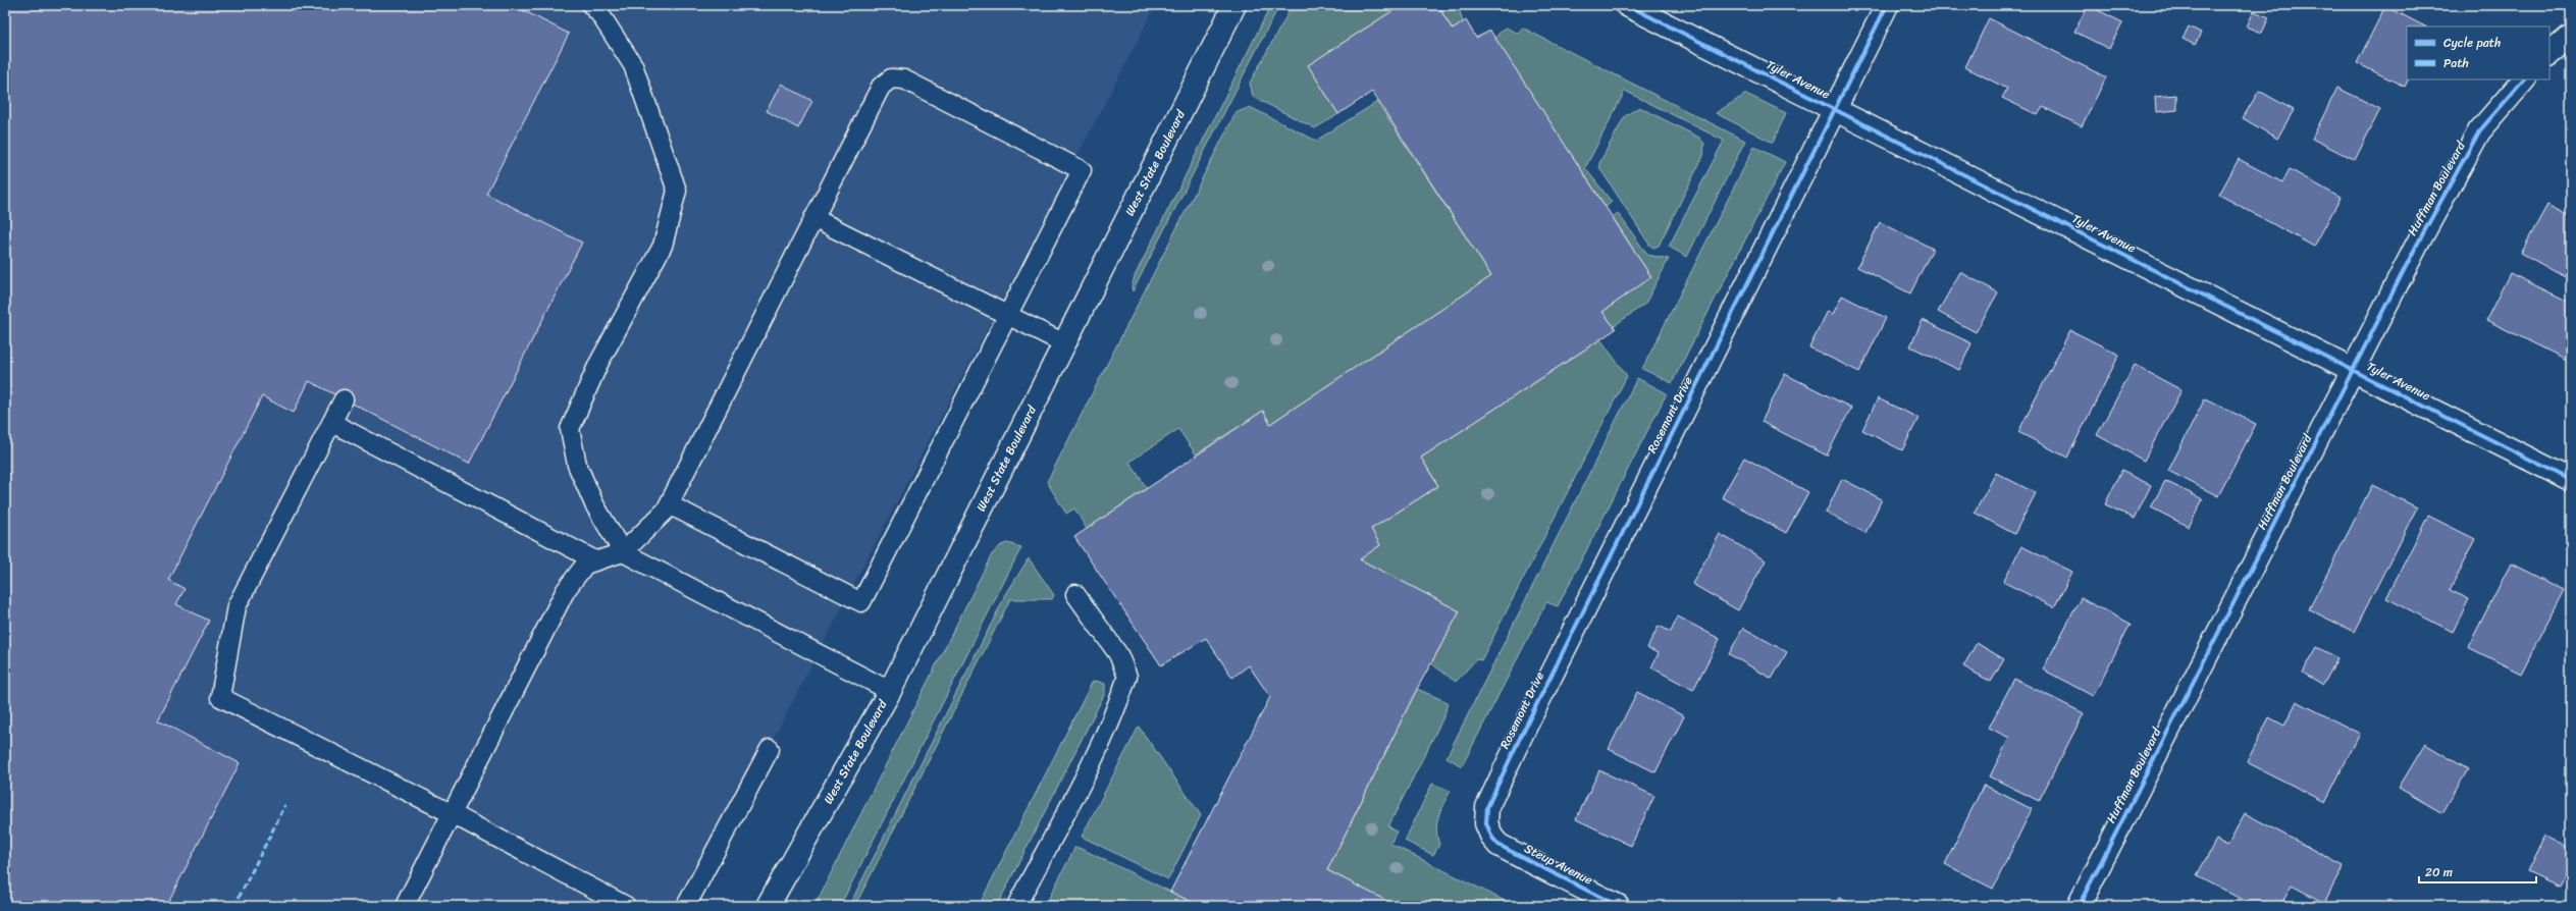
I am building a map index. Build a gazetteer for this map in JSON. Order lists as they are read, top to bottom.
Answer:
{
  "streets": {
    "street": [
      "Tyler Avenue",
      "West State Boulevard",
      "Huffman Boulevard",
      "Rosemont Drive",
      "Steup Avenue"
    ]
  },
  "crossings": [
    ["Tyler Avenue", "Huffman Boulevard"],
    ["Tyler Avenue", "Rosemont Drive"],
    ["Rosemont Drive", "Steup Avenue"]
  ],
  "legend": ["Cycle path", "Path"],
  "scale_bar": "20 m"
}
